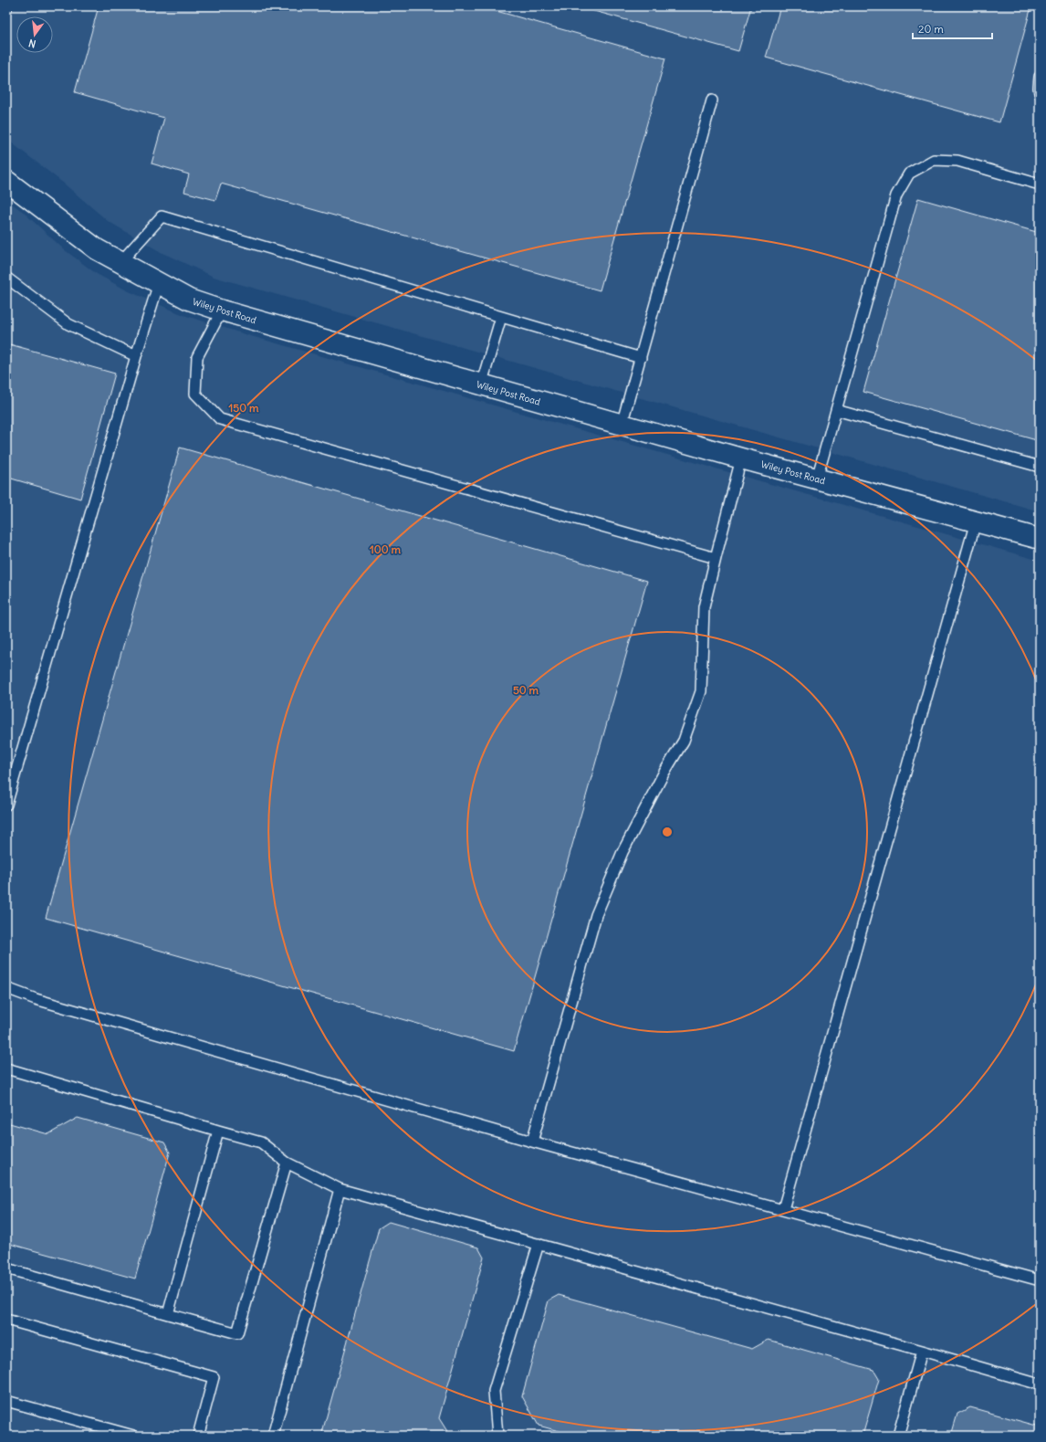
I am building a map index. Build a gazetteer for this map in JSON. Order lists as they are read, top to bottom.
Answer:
{
  "streets": {
    "street": ["Wiley Post Road"]
  },
  "scale_bar": "20 m",
  "north": "bottom",
  "rings": ["150 m", "100 m", "50 m"]
}
